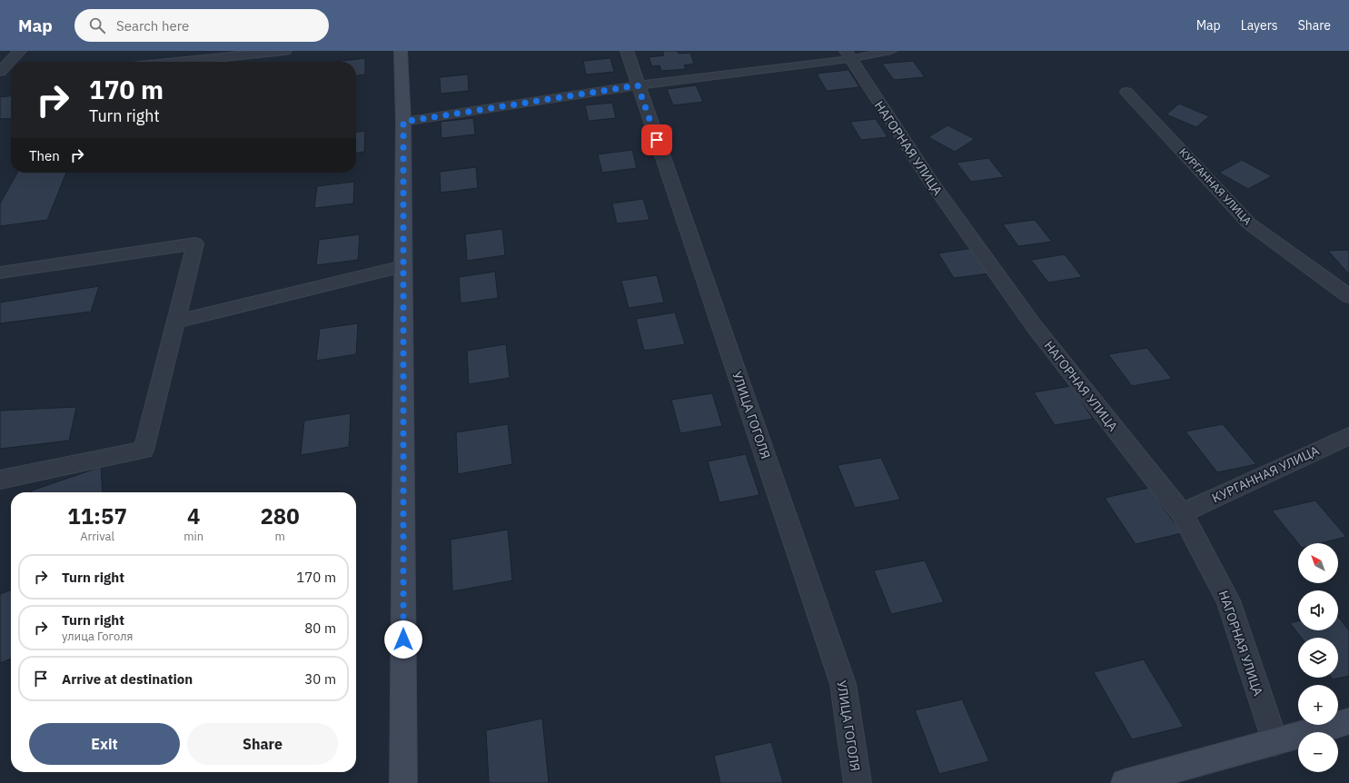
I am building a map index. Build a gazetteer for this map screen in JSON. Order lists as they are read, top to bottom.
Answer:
{
  "streets": {
    "street": ["НАГОРНАЯ УЛИЦА", "КУРГАННАЯ УЛИЦА", "УЛИЦА ГОГОЛЯ"]
  },
  "crossings": [
    ["НАГОРНАЯ УЛИЦА", "КУРГАННАЯ УЛИЦА"]
  ],
  "north": "top left",
  "page": {
    "header": "Map",
    "search": "Search here",
    "nav": ["Map", "Layers", "Share"],
    "turn": ["170 m", "Turn right"],
    "then": "Then",
    "eta": [
      "11:57",
      "Arrival",
      "4",
      "min",
      "280",
      "m"
    ],
    "map_buttons": ["+", "−"],
    "list": [
      {
        "name": "Turn right",
        "value": "170 m"
      },
      {
        "name": "Turn right",
        "note": "улица Гоголя",
        "value": "80 m"
      },
      {
        "name": "Arrive at destination",
        "value": "30 m"
      }
    ],
    "buttons": ["Exit", "Share"]
  }
}
